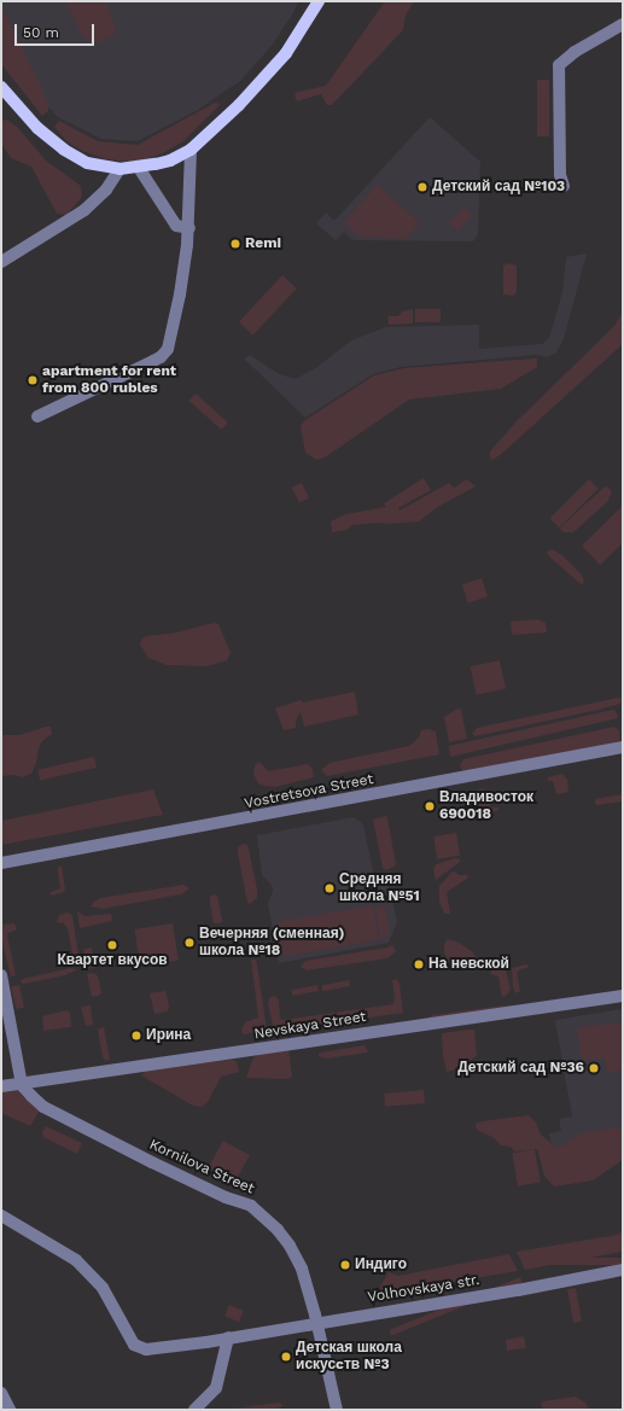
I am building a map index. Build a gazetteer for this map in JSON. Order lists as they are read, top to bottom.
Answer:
{
  "streets": {
    "street": [
      "Vostretsova Street",
      "Nevskaya Street",
      "Kornilova Street",
      "Volhovskaya str."
    ]
  },
  "crossings": [
    ["Nevskaya Street", "Kornilova Street"],
    ["Kornilova Street", "Volhovskaya str."]
  ],
  "places": [
    "Детский сад №103",
    "Remi",
    "apartment for rent from 800 rubles",
    "Владивосток 690018",
    "Средняя школа №51",
    "Вечерняя (сменная) школа №18",
    "Квартет вкусов",
    "На невской",
    "Ирина",
    "Детский сад №36",
    "Индиго",
    "Детская школа искусcтв №3"
  ],
  "scale_bar": "50 m"
}
